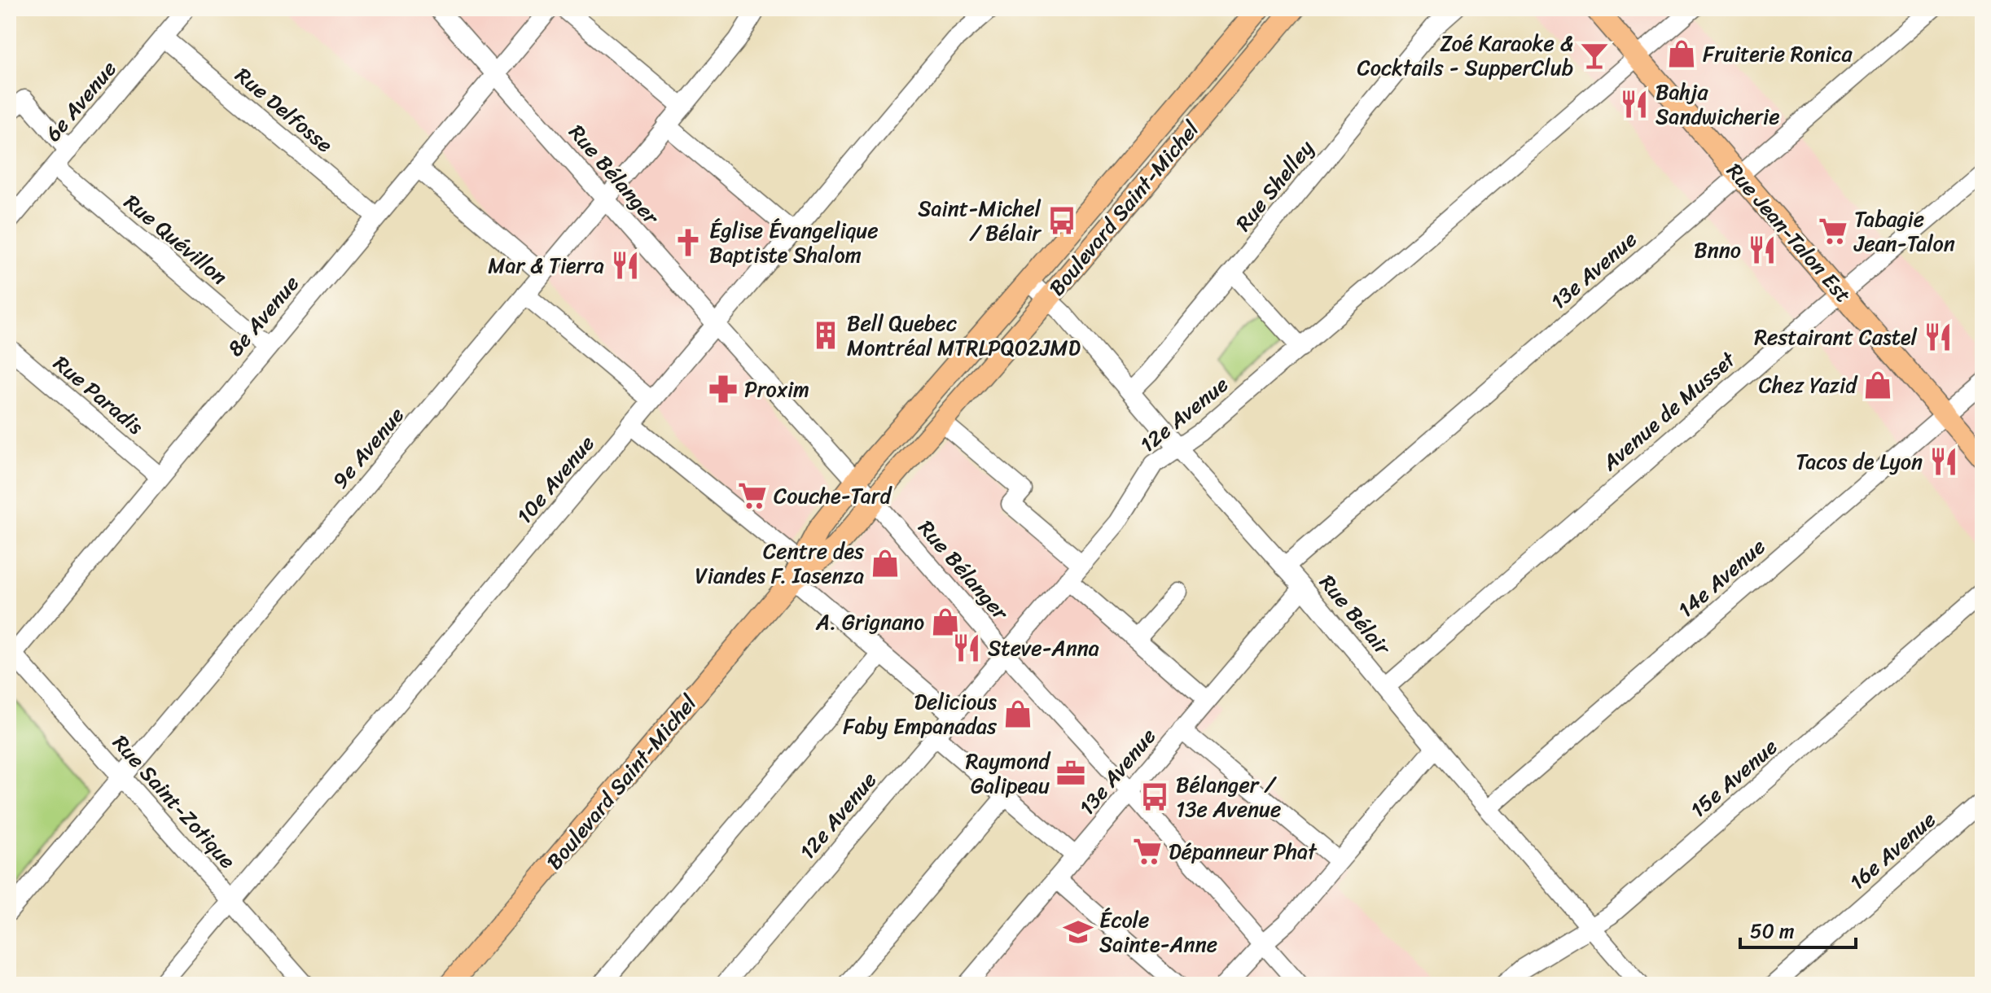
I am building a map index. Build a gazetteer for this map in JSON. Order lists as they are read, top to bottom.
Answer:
{
  "streets": {
    "main road": ["Boulevard Saint-Michel", "Rue Jean-Talon Est"],
    "street": [
      "6e Avenue",
      "Rue Delfosse",
      "Rue Bélanger",
      "Rue Shelley",
      "Rue Quévillon",
      "13e Avenue",
      "8e Avenue",
      "Rue Paradis",
      "Avenue de Musset",
      "12e Avenue",
      "9e Avenue",
      "10e Avenue",
      "14e Avenue",
      "Rue Bélair",
      "15e Avenue",
      "Rue Saint-Zotique",
      "16e Avenue"
    ]
  },
  "crossings": [
    ["6e Avenue", "Rue Delfosse"],
    ["6e Avenue", "Rue Quévillon"],
    ["Rue Delfosse", "8e Avenue"],
    ["Rue Bélanger", "Boulevard Saint-Michel"],
    ["Rue Bélanger", "13e Avenue"],
    ["Rue Bélanger", "8e Avenue"],
    ["Rue Bélanger", "12e Avenue"],
    ["Rue Bélanger", "9e Avenue"],
    ["Rue Bélanger", "10e Avenue"],
    ["Rue Shelley", "Rue Bélair"],
    ["Boulevard Saint-Michel", "Rue Bélair"],
    ["Rue Jean-Talon Est", "13e Avenue"],
    ["Rue Jean-Talon Est", "Avenue de Musset"],
    ["Rue Jean-Talon Est", "12e Avenue"],
    ["Rue Jean-Talon Est", "14e Avenue"],
    ["Rue Quévillon", "8e Avenue"],
    ["13e Avenue", "Rue Bélair"],
    ["8e Avenue", "Rue Paradis"],
    ["8e Avenue", "Rue Saint-Zotique"],
    ["Avenue de Musset", "Rue Bélair"],
    ["12e Avenue", "Rue Bélair"],
    ["9e Avenue", "Rue Saint-Zotique"],
    ["10e Avenue", "Rue Saint-Zotique"],
    ["14e Avenue", "Rue Bélair"],
    ["Rue Bélair", "15e Avenue"]
  ],
  "places": {
    "shop": [
      "Fruiterie Ronica",
      "Chez Yazid",
      "Centre des Viandes F. Iasenza",
      "A. Grignano",
      "Delicious Faby Empanadas"
    ],
    "bar": ["Zoé Karaoke & Cocktails - SupperClub"],
    "restaurant": [
      "Bahja Sandwicherie",
      "Bnno",
      "Mar & Tierra",
      "Restairant Castel",
      "Tacos de Lyon",
      "Steve-Anna"
    ],
    "bus stop": ["Saint-Michel / Bélair", "Bélanger / 13e Avenue"],
    "supermarket": ["Tabagie Jean-Talon", "Couche-Tard", "Dépanneur Phat"],
    "church": ["Église Évangelique Baptiste Shalom"],
    "building": ["Bell Quebec Montréal MTRLPQ02JMD"],
    "pharmacy": ["Proxim"],
    "office": ["Raymond Galipeau"],
    "school or university": ["École Sainte-Anne"]
  },
  "scale_bar": "50 m"
}
